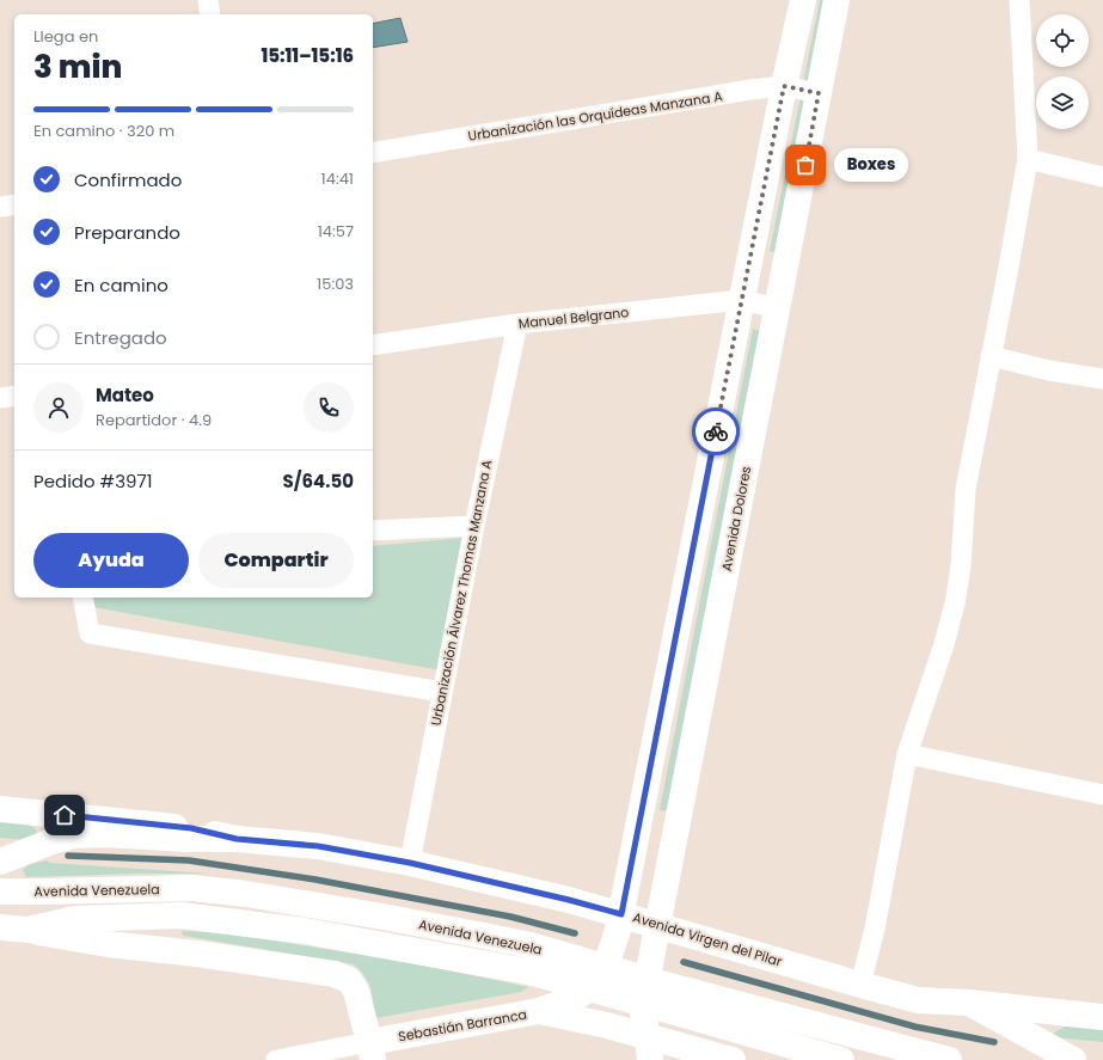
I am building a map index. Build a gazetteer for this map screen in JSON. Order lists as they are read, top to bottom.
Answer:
{
  "streets": {
    "main road": [
      "Avenida Dolores",
      "Avenida Venezuela",
      "Avenida Virgen del Pilar",
      "Sebastián Barranca"
    ],
    "street": ["Urbanización las Orquídeas Manzana A", "Manuel Belgrano", "Urbanización Álvarez Thomas Manzana A"]
  },
  "crossings": [
    ["Urbanización las Orquídeas Manzana A", "Avenida Dolores"],
    ["Manuel Belgrano", "Avenida Dolores"],
    ["Manuel Belgrano", "Urbanización Álvarez Thomas Manzana A"],
    ["Avenida Dolores", "Avenida Virgen del Pilar"],
    ["Avenida Dolores", "Sebastián Barranca"],
    ["Urbanización Álvarez Thomas Manzana A", "Avenida Virgen del Pilar"]
  ],
  "places": ["Boxes"],
  "page": {
    "heading": ["3 min", "Llega en", "15:11–15:16"],
    "panel": [
      "Mateo",
      "Repartidor · 4.9",
      "Pedido #3971",
      "S/64.50"
    ],
    "bar": "En camino · 320 m",
    "bubble": "Boxes",
    "list": [
      ["Confirmado", "14:41"],
      ["Preparando", "14:57"],
      ["En camino", "15:03"],
      "Entregado"
    ],
    "buttons": ["Ayuda", "Compartir"]
  }
}
